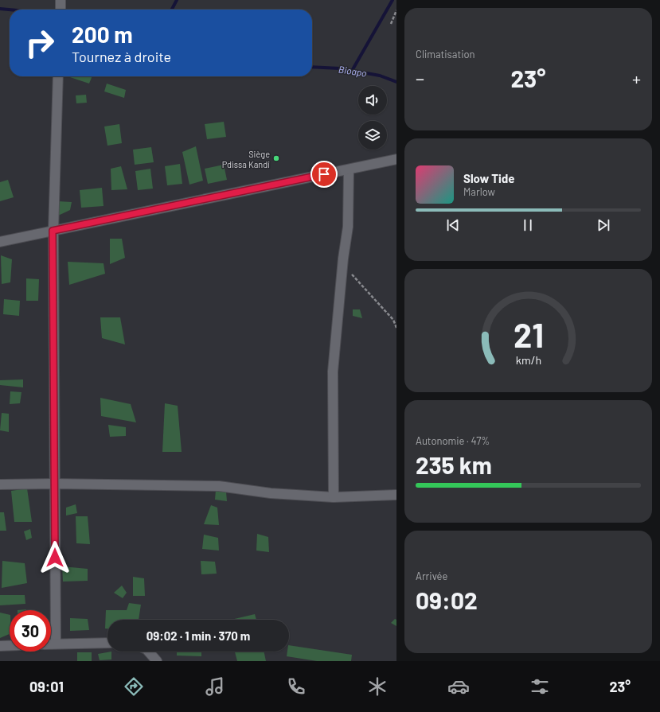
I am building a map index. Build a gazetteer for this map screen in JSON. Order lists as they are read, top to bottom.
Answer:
{
  "water": ["Bioapo"],
  "places": ["Siège Pdissa Kandi"],
  "page": {
    "tile": [
      "Climatisation",
      ["Autonomie · 47%", "235 km"],
      ["Arrivée", "09:02"]
    ],
    "turn": ["200 m", "Tournez à droite"],
    "heat": ["−", "23°", "+"],
    "song": ["Slow Tide", "Marlow"],
    "limit": "30",
    "trip": "09:02 · 1 min · 370 m",
    "tabs": ["09:01", "23°"],
    "gauge": ["21", "km/h"]
  }
}
